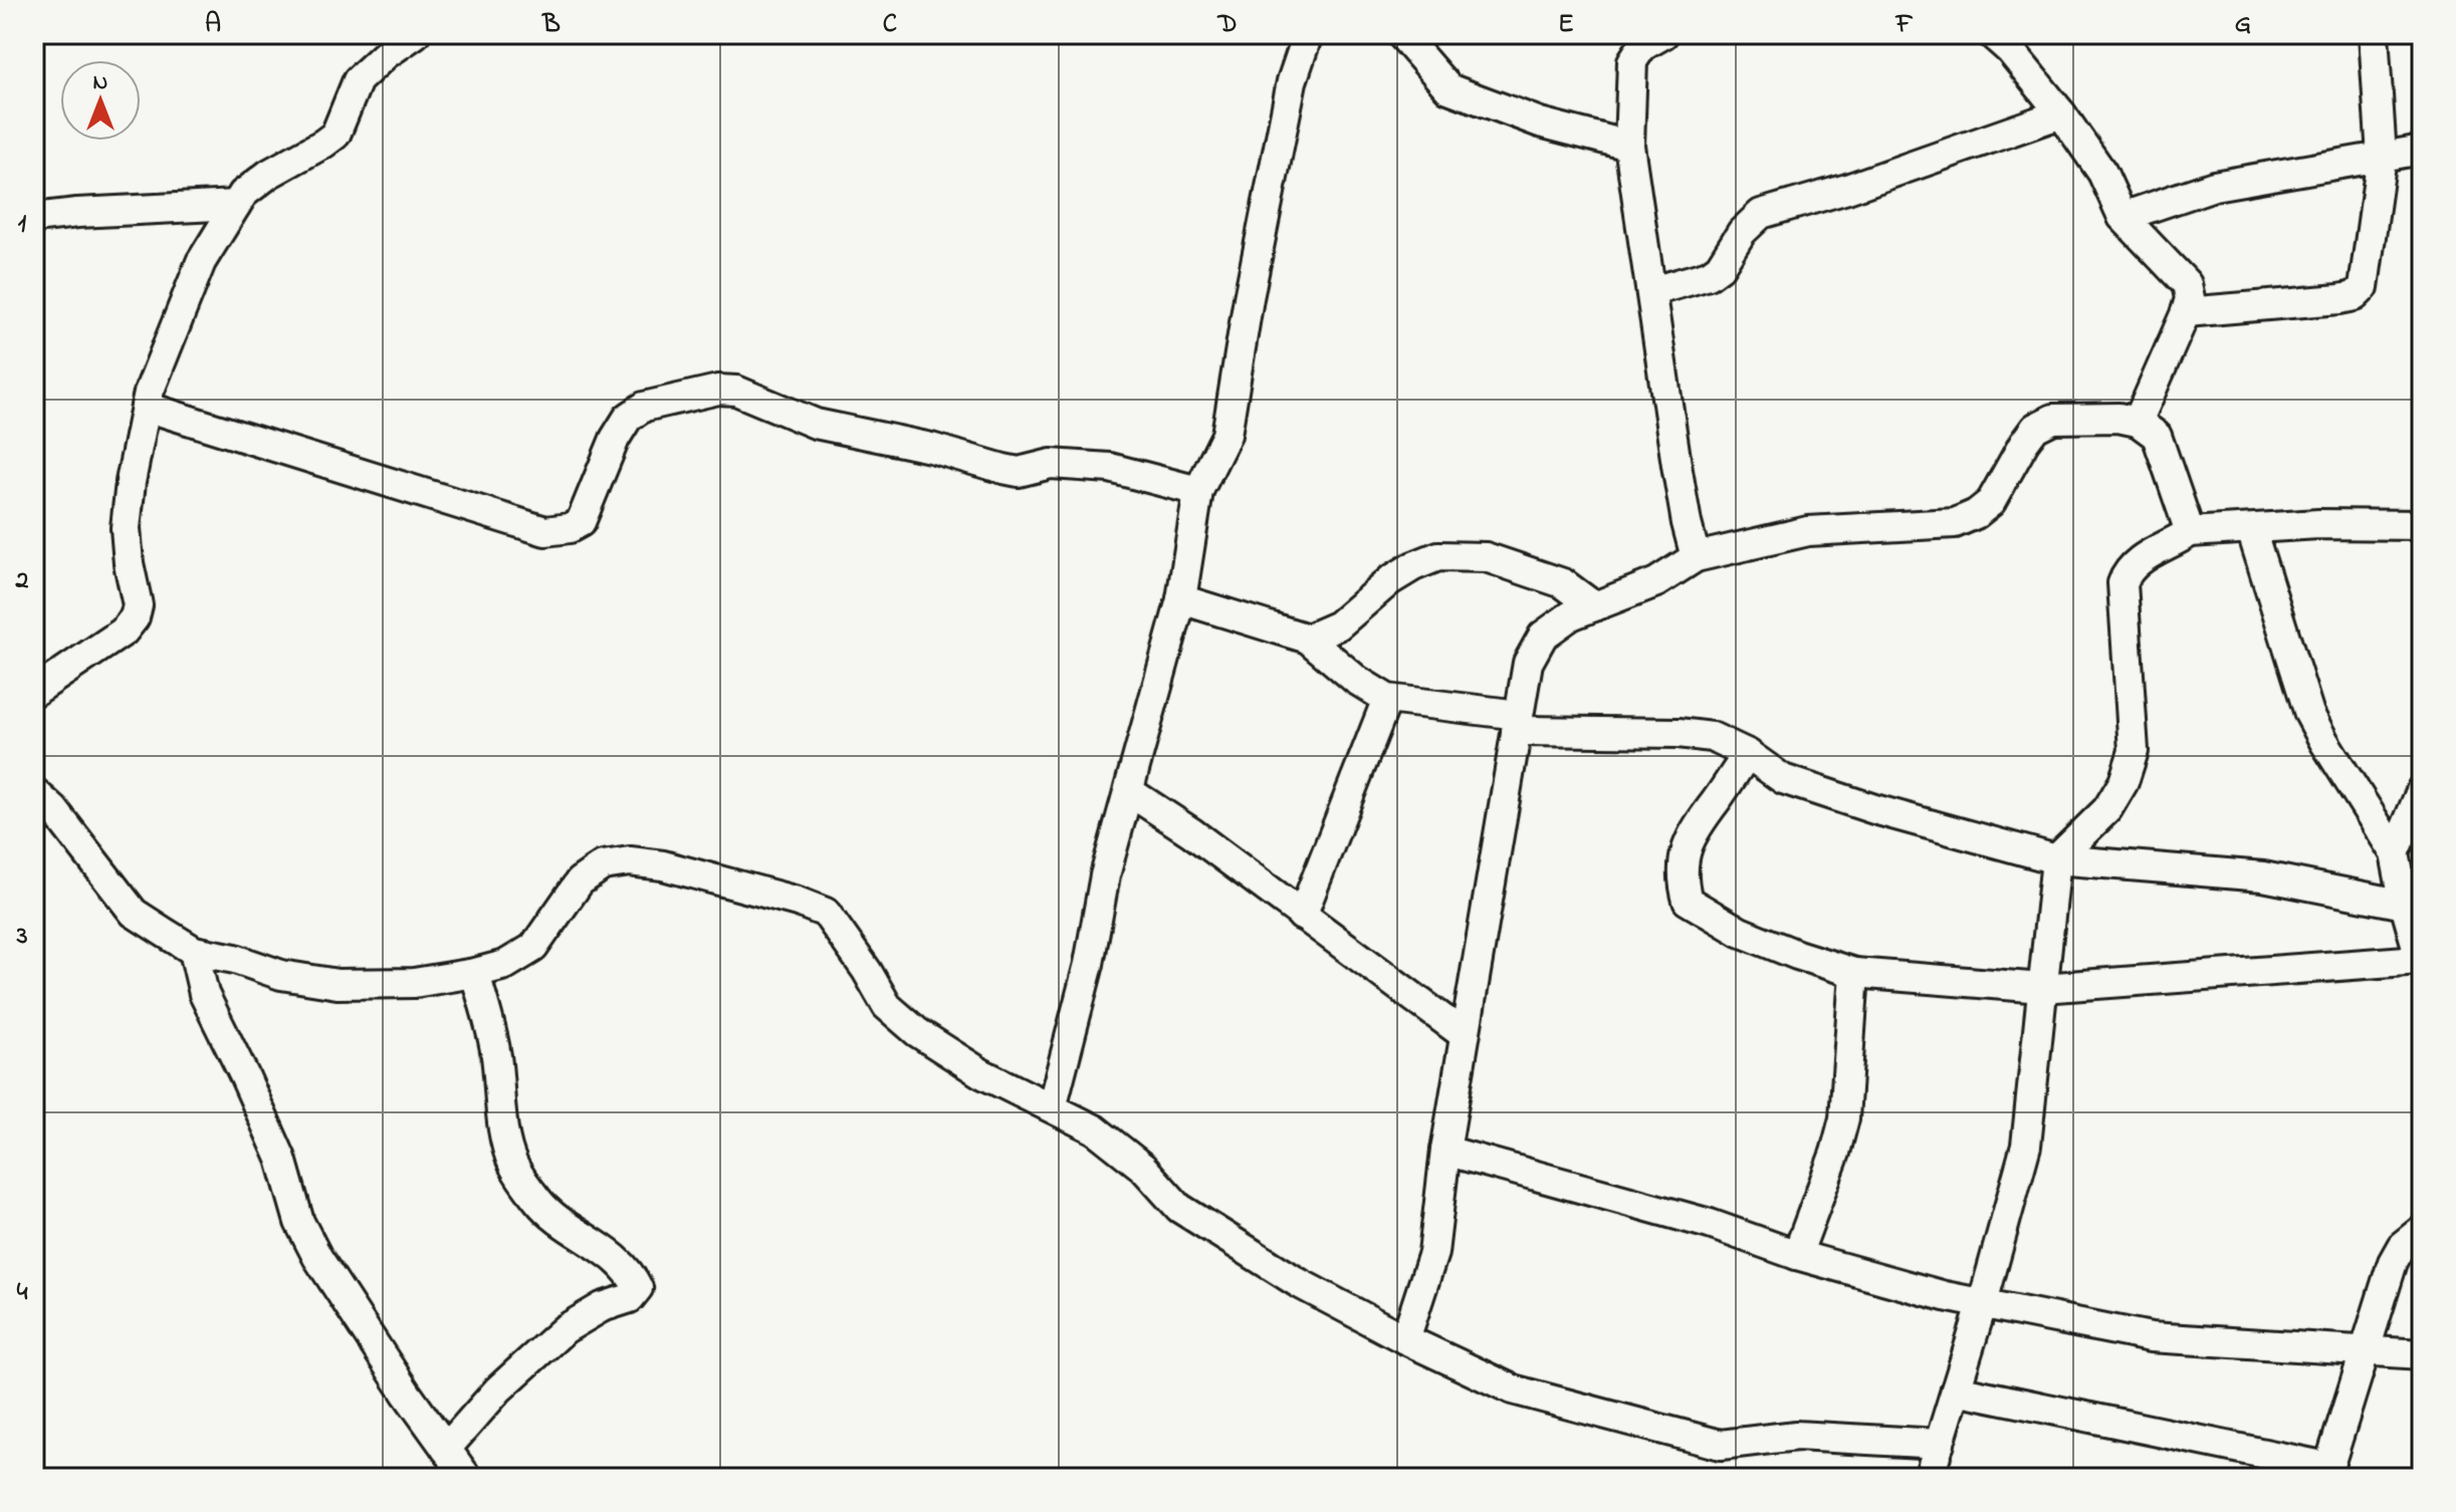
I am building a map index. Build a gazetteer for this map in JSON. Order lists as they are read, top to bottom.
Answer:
{
  "north": "top",
  "grid": {
    "columns": [
      "A",
      "B",
      "C",
      "D",
      "E",
      "F",
      "G"
    ],
    "rows": [
      "1",
      "2",
      "3",
      "4"
    ]
  }
}
